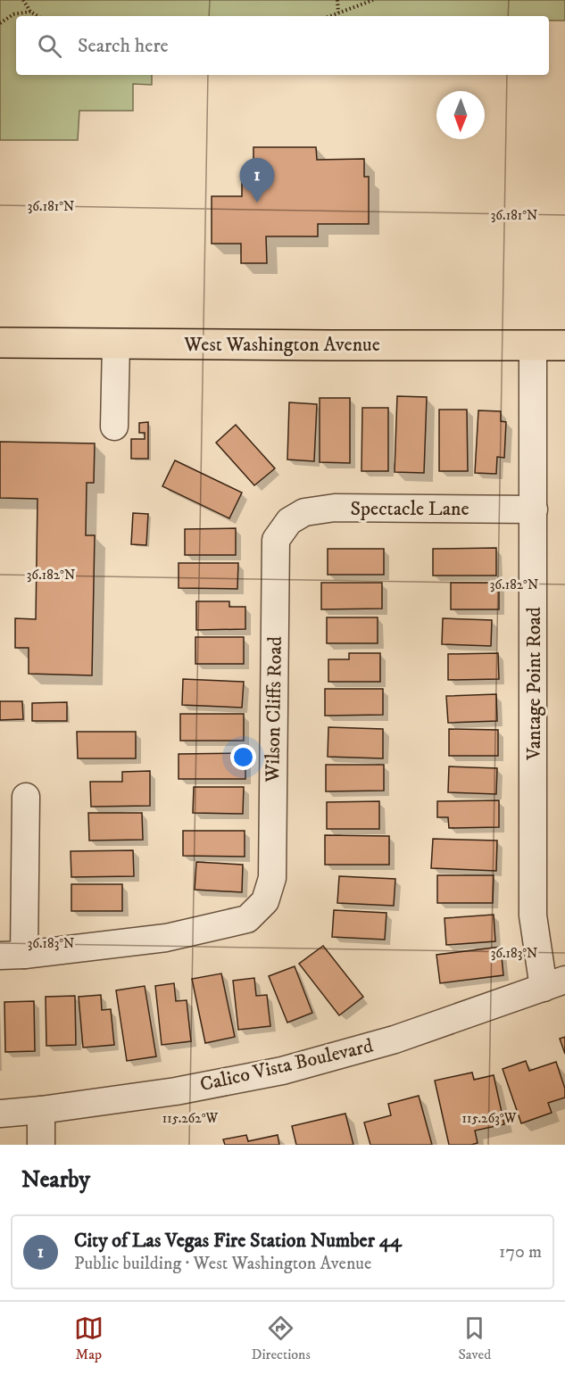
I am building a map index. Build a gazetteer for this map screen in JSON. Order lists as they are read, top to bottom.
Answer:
{
  "streets": {
    "main road": ["West Washington Avenue"],
    "street": [
      "Spectacle Lane",
      "Vantage Point Road",
      "Wilson Cliffs Road",
      "Calico Vista Boulevard"
    ]
  },
  "crossings": [
    ["West Washington Avenue", "Vantage Point Road"],
    ["Spectacle Lane", "Vantage Point Road"],
    ["Spectacle Lane", "Wilson Cliffs Road"],
    ["Vantage Point Road", "Calico Vista Boulevard"]
  ],
  "north": "bottom",
  "page": {
    "search": "Search here",
    "pins": "1",
    "heading": "Nearby",
    "list": [
      {
        "mark": "1",
        "name": "City of Las Vegas Fire Station Number 44",
        "note": "Public building · West Washington Avenue",
        "value": "170 m"
      }
    ],
    "nav": ["Map", "Directions", "Saved"]
  },
  "coordinates": [
    "36.181°N",
    "36.182°N",
    "36.183°N",
    "115.262°W",
    "115.263°W"
  ]
}
